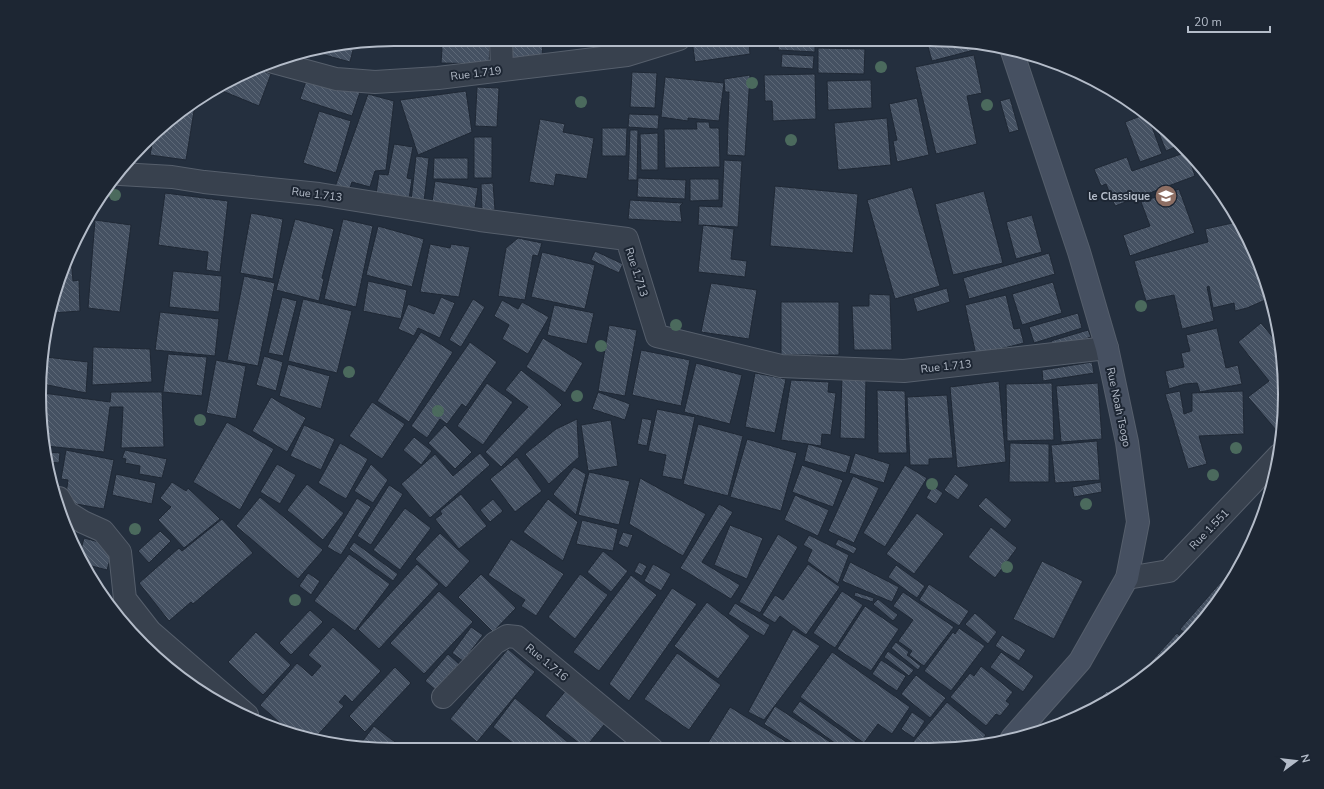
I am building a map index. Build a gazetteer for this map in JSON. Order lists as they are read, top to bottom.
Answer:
{
  "streets": {
    "main road": ["Rue Noah Tsogo"],
    "street": [
      "Rue 1.719",
      "Rue 1.713",
      "Rue 1.551",
      "Rue 1.716"
    ]
  },
  "crossings": [
    ["Rue 1.713", "Rue Noah Tsogo"],
    ["Rue Noah Tsogo", "Rue 1.551"]
  ],
  "places": {
    "school or university": ["le Classique"]
  },
  "scale_bar": "20 m",
  "north": "right"
}
